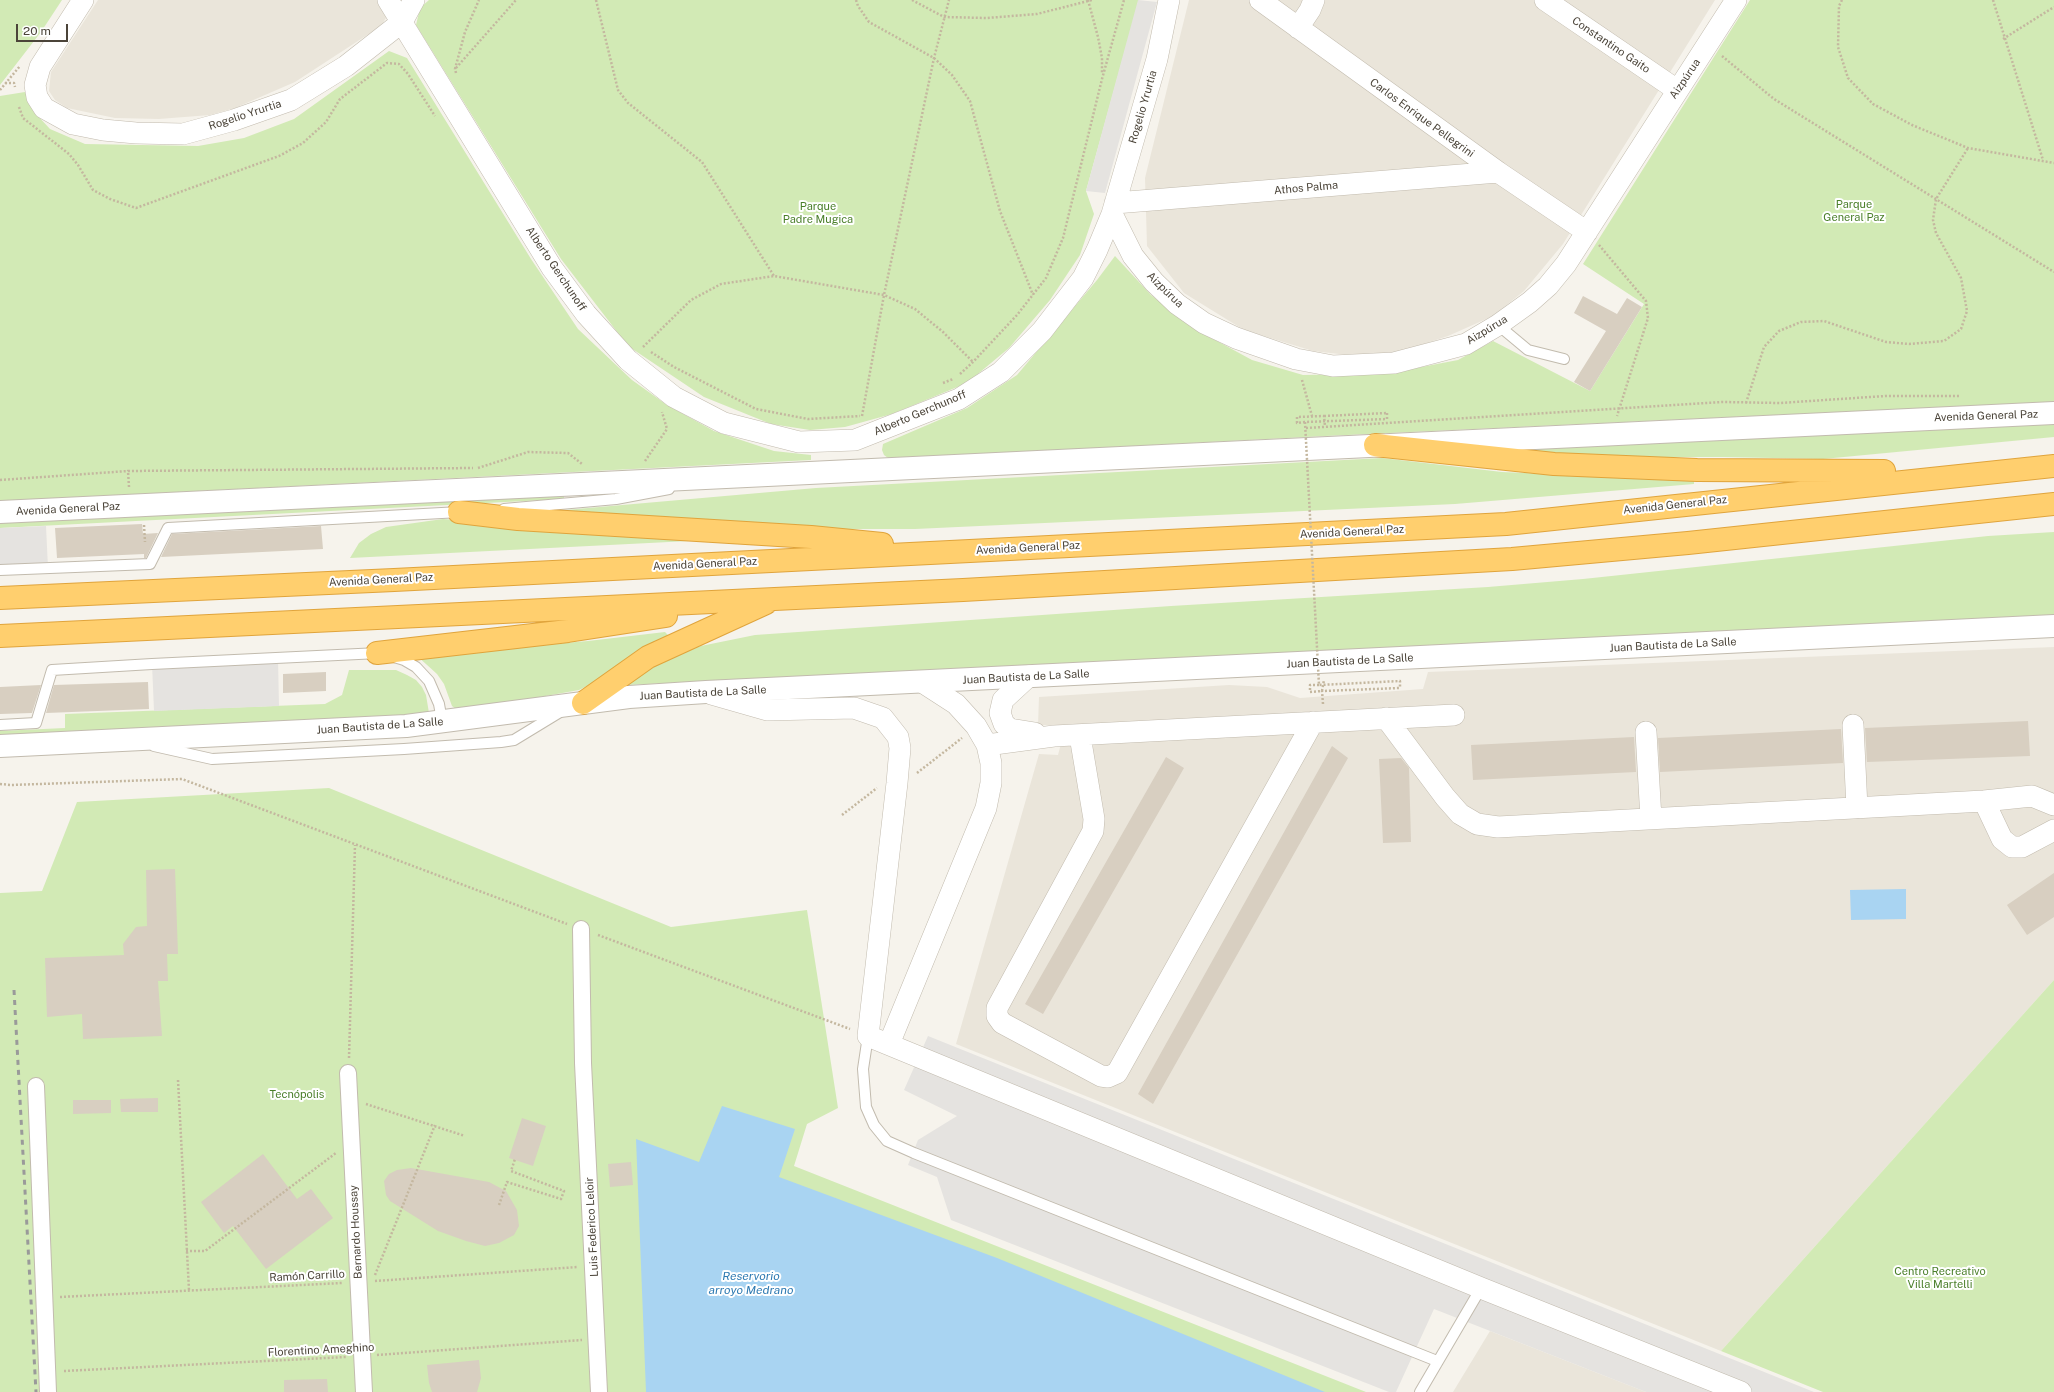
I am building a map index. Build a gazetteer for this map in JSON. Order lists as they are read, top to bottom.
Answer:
{
  "streets": {
    "highway": ["Avenida General Paz"],
    "street": [
      "Constantino Gaito",
      "Aizpúrua",
      "Rogelio Yrurtia",
      "Carlos Enrique Pellegrini",
      "Athos Palma",
      "Alberto Gerchunoff",
      "Juan Bautista de La Salle",
      "Luis Federico Leloir",
      "Bernardo Houssay"
    ],
    "path": ["Ramón Carrillo", "Florentino Ameghino"]
  },
  "crossings": [
    ["Constantino Gaito", "Aizpúrua"],
    ["Aizpúrua", "Rogelio Yrurtia"],
    ["Aizpúrua", "Carlos Enrique Pellegrini"],
    ["Aizpúrua", "Athos Palma"],
    ["Aizpúrua", "Alberto Gerchunoff"],
    ["Rogelio Yrurtia", "Athos Palma"],
    ["Rogelio Yrurtia", "Alberto Gerchunoff"],
    ["Carlos Enrique Pellegrini", "Athos Palma"],
    ["Athos Palma", "Alberto Gerchunoff"],
    ["Luis Federico Leloir", "Ramón Carrillo"],
    ["Luis Federico Leloir", "Florentino Ameghino"],
    ["Bernardo Houssay", "Ramón Carrillo"],
    ["Bernardo Houssay", "Florentino Ameghino"]
  ],
  "water": ["Reservorio arroyo Medrano"],
  "parks": [
    "Parque General Paz",
    "Parque Padre Mugica",
    "Tecnópolis",
    "Centro Recreativo Villa Martelli"
  ],
  "scale_bar": "20 m"
}
